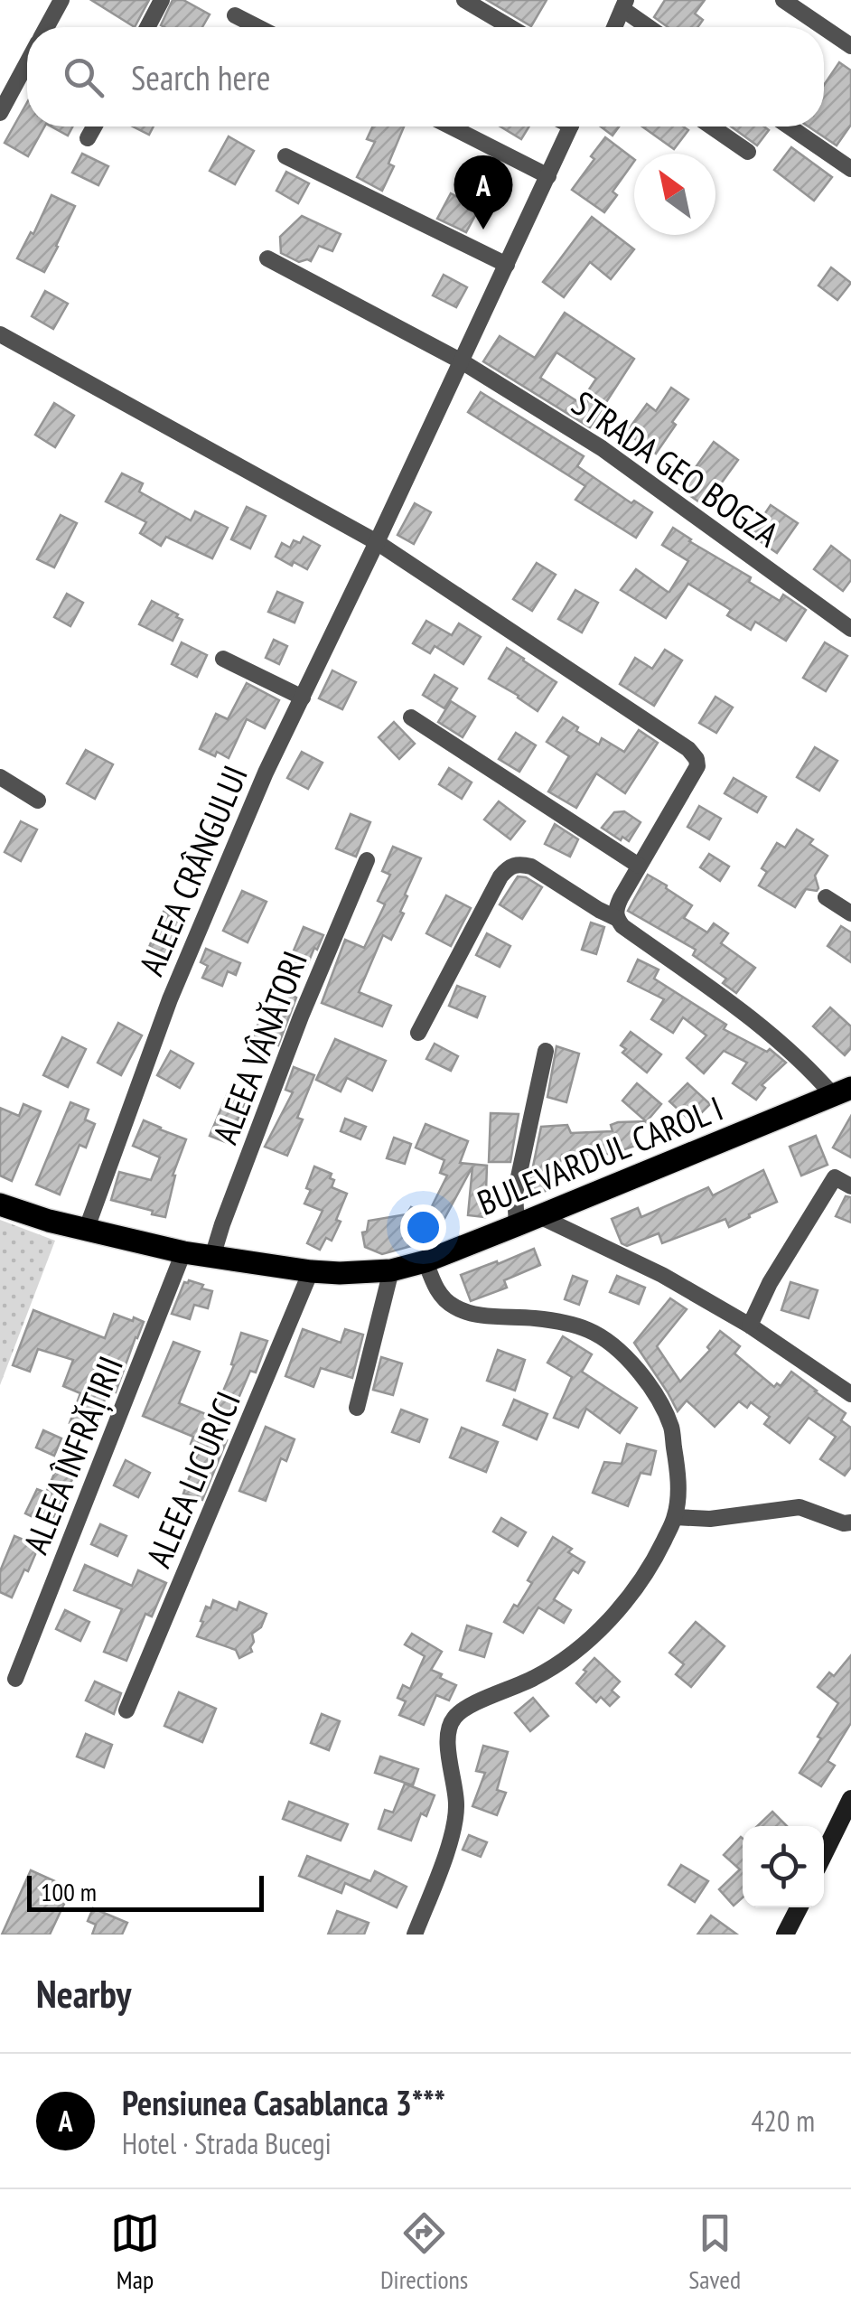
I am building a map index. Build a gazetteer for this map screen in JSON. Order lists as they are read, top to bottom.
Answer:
{
  "streets": {
    "main road": ["BULEVARDUL CAROL I"],
    "street": [
      "STRADA GEO BOGZA",
      "ALEEA CRÂNGULUI",
      "ALEEA VÂNĂTORI",
      "ALEEA ÎNFRĂȚIRII",
      "ALEEA LICURICI"
    ]
  },
  "crossings": [
    ["STRADA GEO BOGZA", "ALEEA CRÂNGULUI"],
    ["ALEEA CRÂNGULUI", "BULEVARDUL CAROL I"],
    ["ALEEA VÂNĂTORI", "BULEVARDUL CAROL I"],
    ["BULEVARDUL CAROL I", "ALEEA ÎNFRĂȚIRII"],
    ["BULEVARDUL CAROL I", "ALEEA LICURICI"]
  ],
  "scale_bar": "100 m",
  "north": "top left",
  "page": {
    "search": "Search here",
    "pins": "A",
    "scale": "100 m",
    "heading": "Nearby",
    "list": [
      {
        "mark": "A",
        "name": "Pensiunea Casablanca 3***",
        "note": "Hotel · Strada Bucegi",
        "value": "420 m"
      }
    ],
    "nav": ["Map", "Directions", "Saved"]
  }
}
